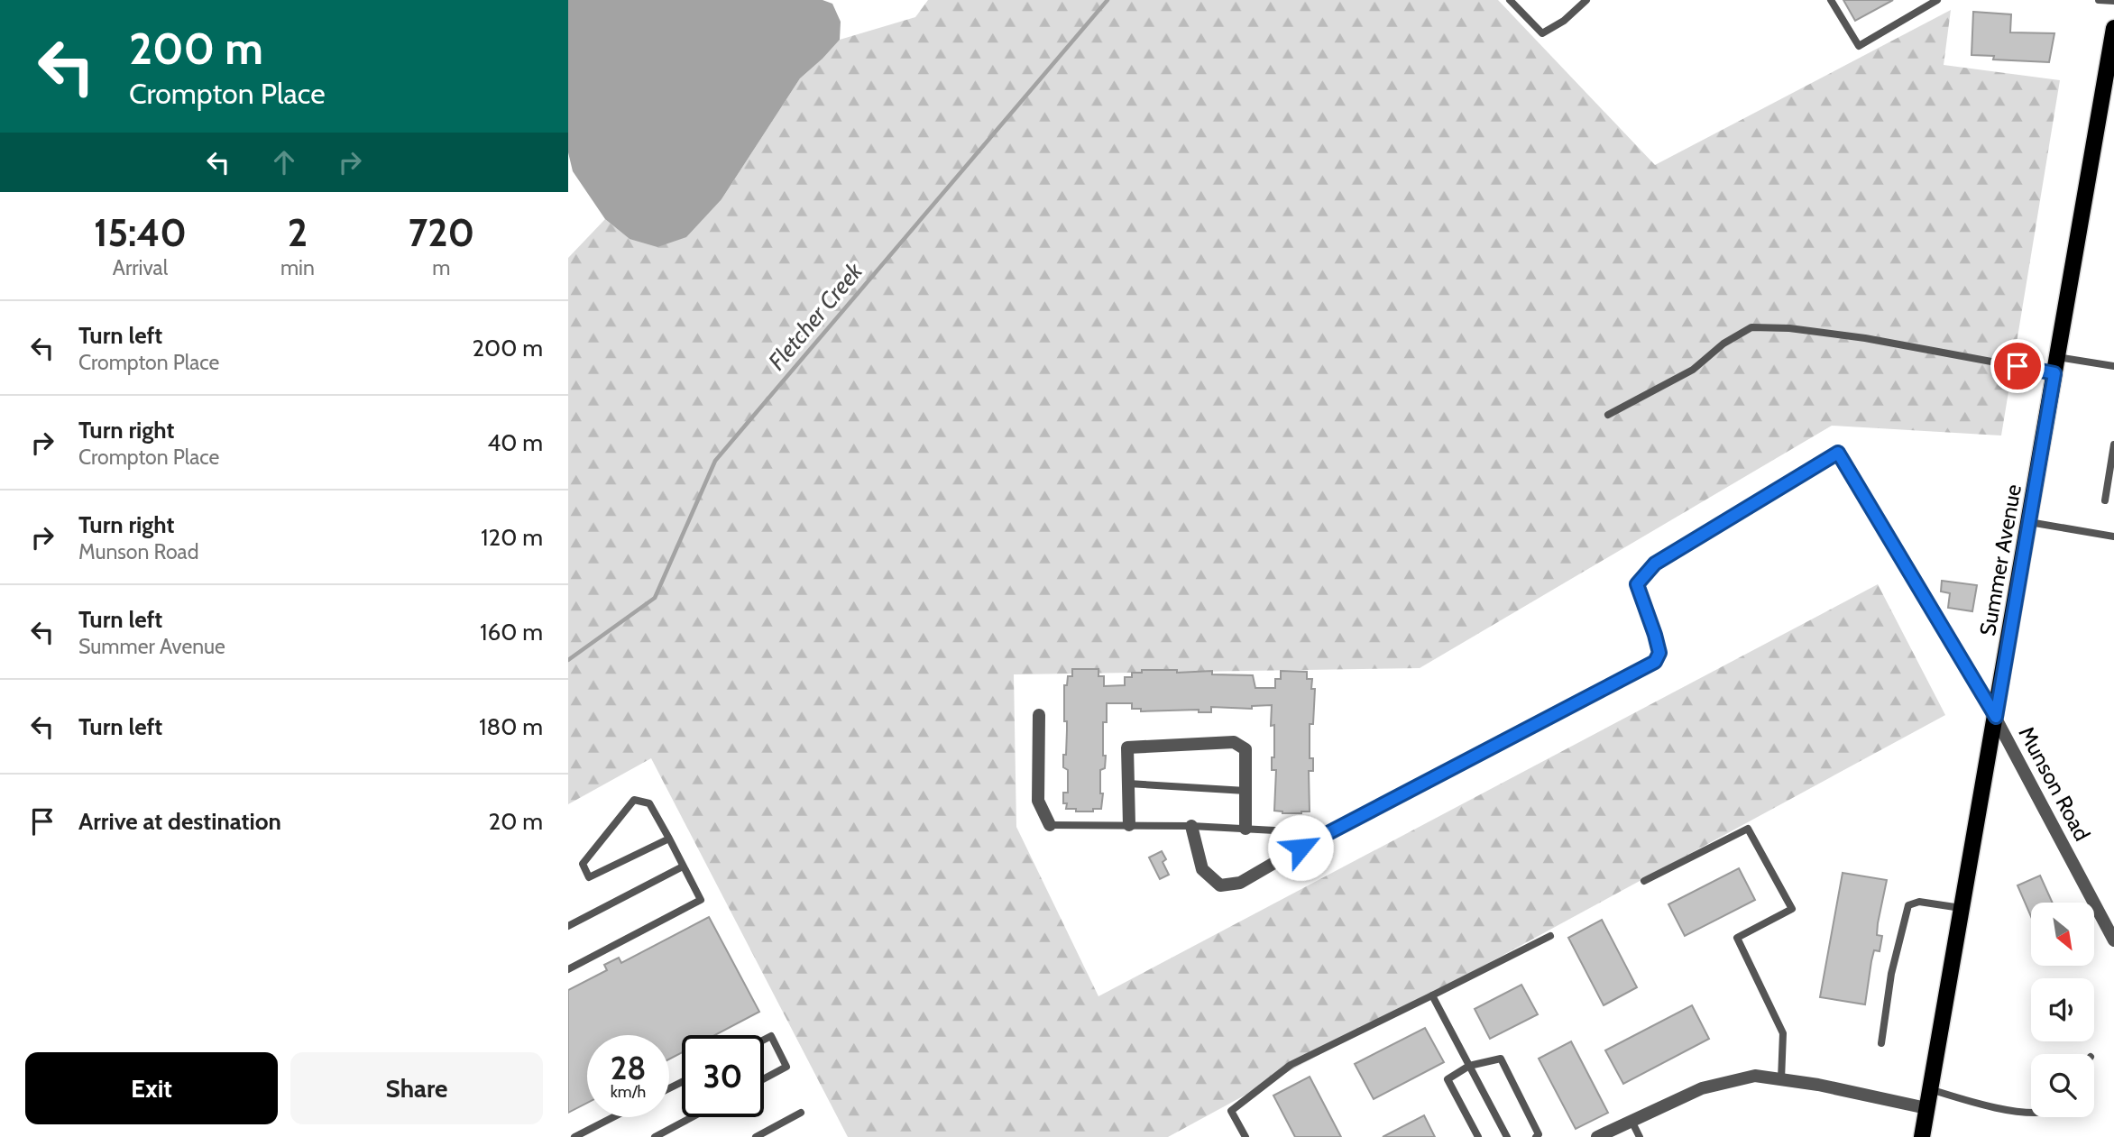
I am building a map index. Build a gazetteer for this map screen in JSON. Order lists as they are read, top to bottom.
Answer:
{
  "streets": {
    "main road": ["Summer Avenue"],
    "street": ["Munson Road"]
  },
  "crossings": [
    ["Summer Avenue", "Munson Road"]
  ],
  "water": ["Fletcher Creek"],
  "north": "bottom right",
  "page": {
    "turn": ["200 m", "Crompton Place"],
    "eta": [
      "15:40",
      "Arrival",
      "2",
      "min",
      "720",
      "m"
    ],
    "list": [
      {
        "name": "Turn left",
        "note": "Crompton Place",
        "value": "200 m"
      },
      {
        "name": "Turn right",
        "note": "Crompton Place",
        "value": "40 m"
      },
      {
        "name": "Turn right",
        "note": "Munson Road",
        "value": "120 m"
      },
      {
        "name": "Turn left",
        "note": "Summer Avenue",
        "value": "160 m"
      },
      {
        "name": "Turn left",
        "value": "180 m"
      },
      {
        "name": "Arrive at destination",
        "value": "20 m"
      }
    ],
    "speed": "28 km/h",
    "limit": "30",
    "buttons": ["Exit", "Share"]
  }
}
